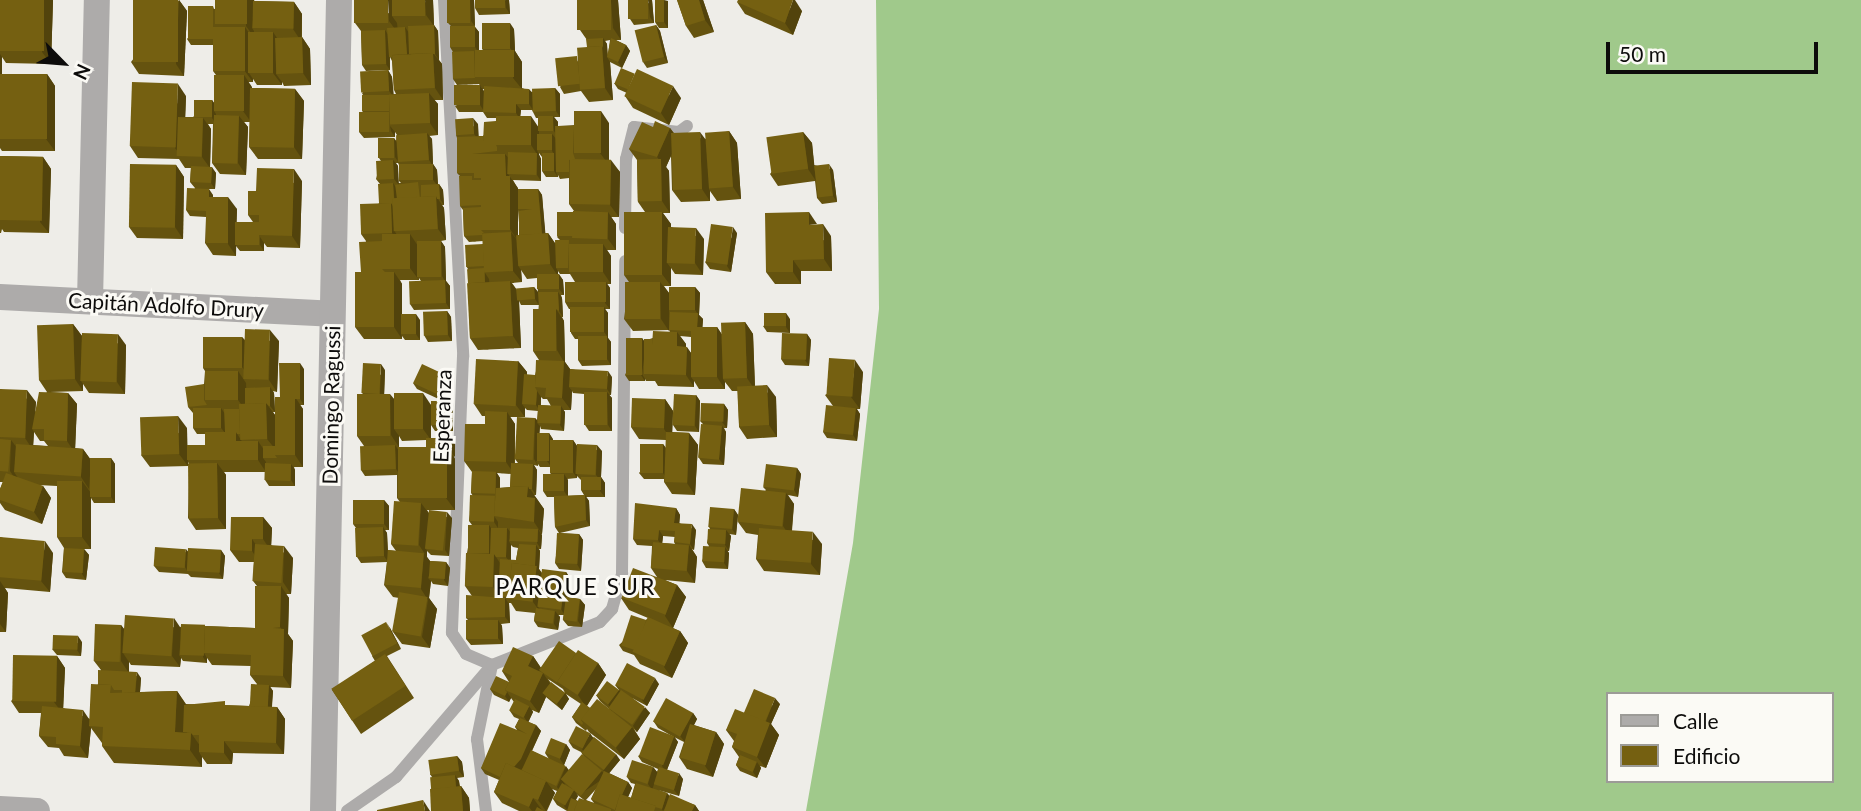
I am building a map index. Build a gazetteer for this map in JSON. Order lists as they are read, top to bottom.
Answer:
{
  "streets": {
    "street": ["Capitán Adolfo Drury", "Domingo Ragussi"],
    "lane": ["Esperanza"]
  },
  "crossings": [
    ["Capitán Adolfo Drury", "Domingo Ragussi"]
  ],
  "districts": ["PARQUE SUR"],
  "legend": ["Calle", "Edificio"],
  "scale_bar": "50 m",
  "north": "bottom right"
}
